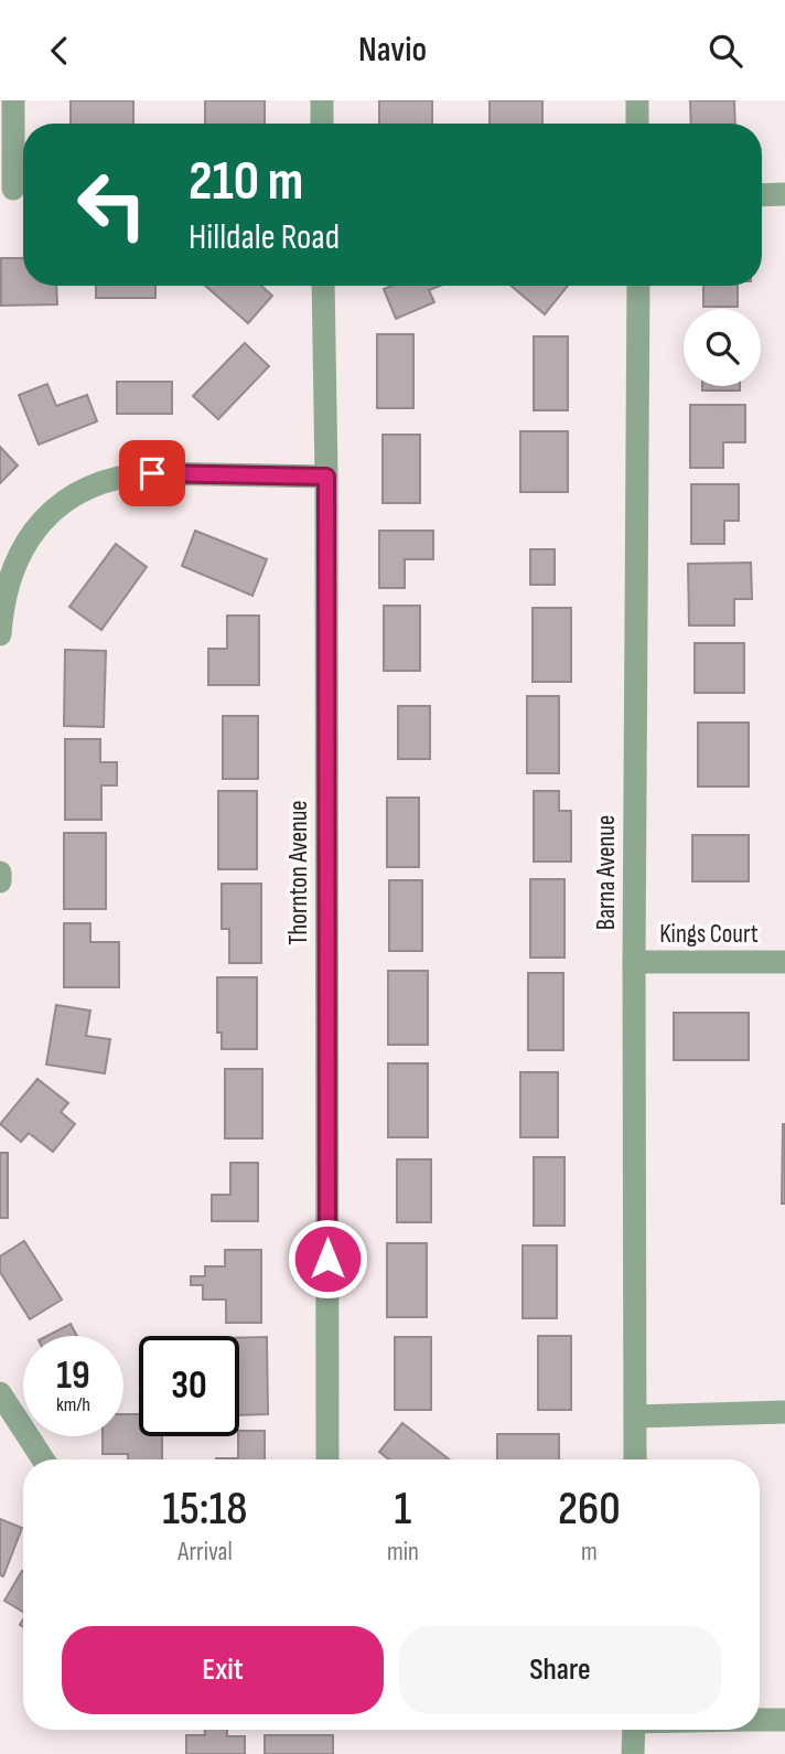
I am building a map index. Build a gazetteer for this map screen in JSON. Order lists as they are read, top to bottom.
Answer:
{
  "streets": {
    "street": ["Thornton Avenue", "Barna Avenue", "Kings Court"]
  },
  "crossings": [
    ["Barna Avenue", "Kings Court"]
  ],
  "page": {
    "header": "Navio",
    "turn": ["210 m", "Hilldale Road"],
    "speed": "19 km/h",
    "limit": "30",
    "eta": [
      "15:18",
      "Arrival",
      "1",
      "min",
      "260",
      "m"
    ],
    "buttons": ["Exit", "Share"]
  }
}
